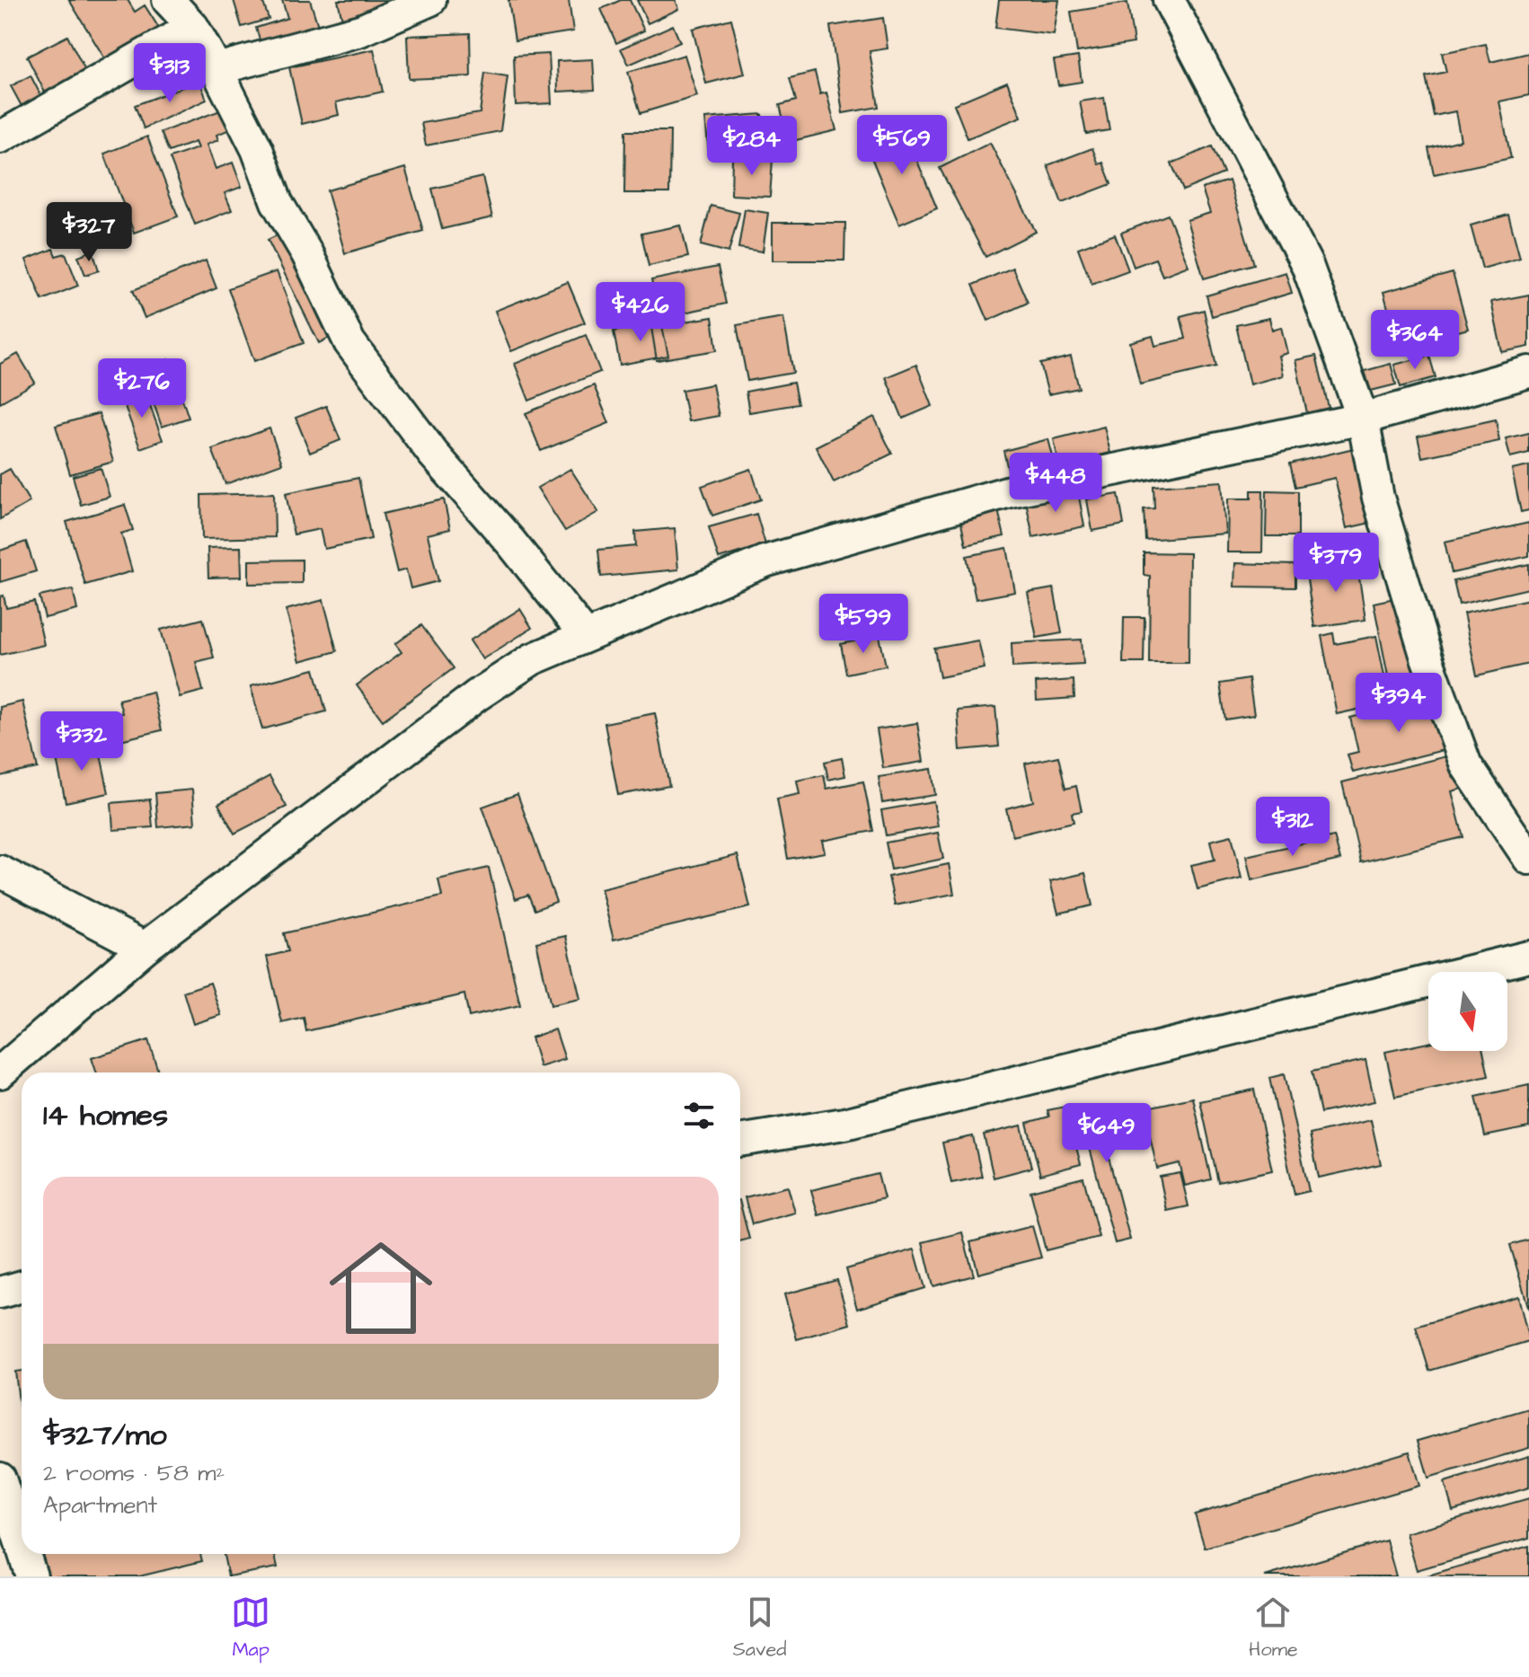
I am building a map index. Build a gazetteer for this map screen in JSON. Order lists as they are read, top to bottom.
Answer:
{
  "north": "bottom",
  "page": {
    "price": [
      "$313",
      "$569",
      "$284",
      "$327",
      "$426",
      "$364",
      "$276",
      "$448",
      "$379",
      "$599",
      "$394",
      "$332",
      "$312",
      "$649"
    ],
    "heading": "14 homes",
    "list": [
      {
        "name": "$327/mo",
        "note": "2 rooms · 58 m² · Apartment"
      }
    ],
    "tabs": ["Map", "Saved", "Home"]
  }
}
